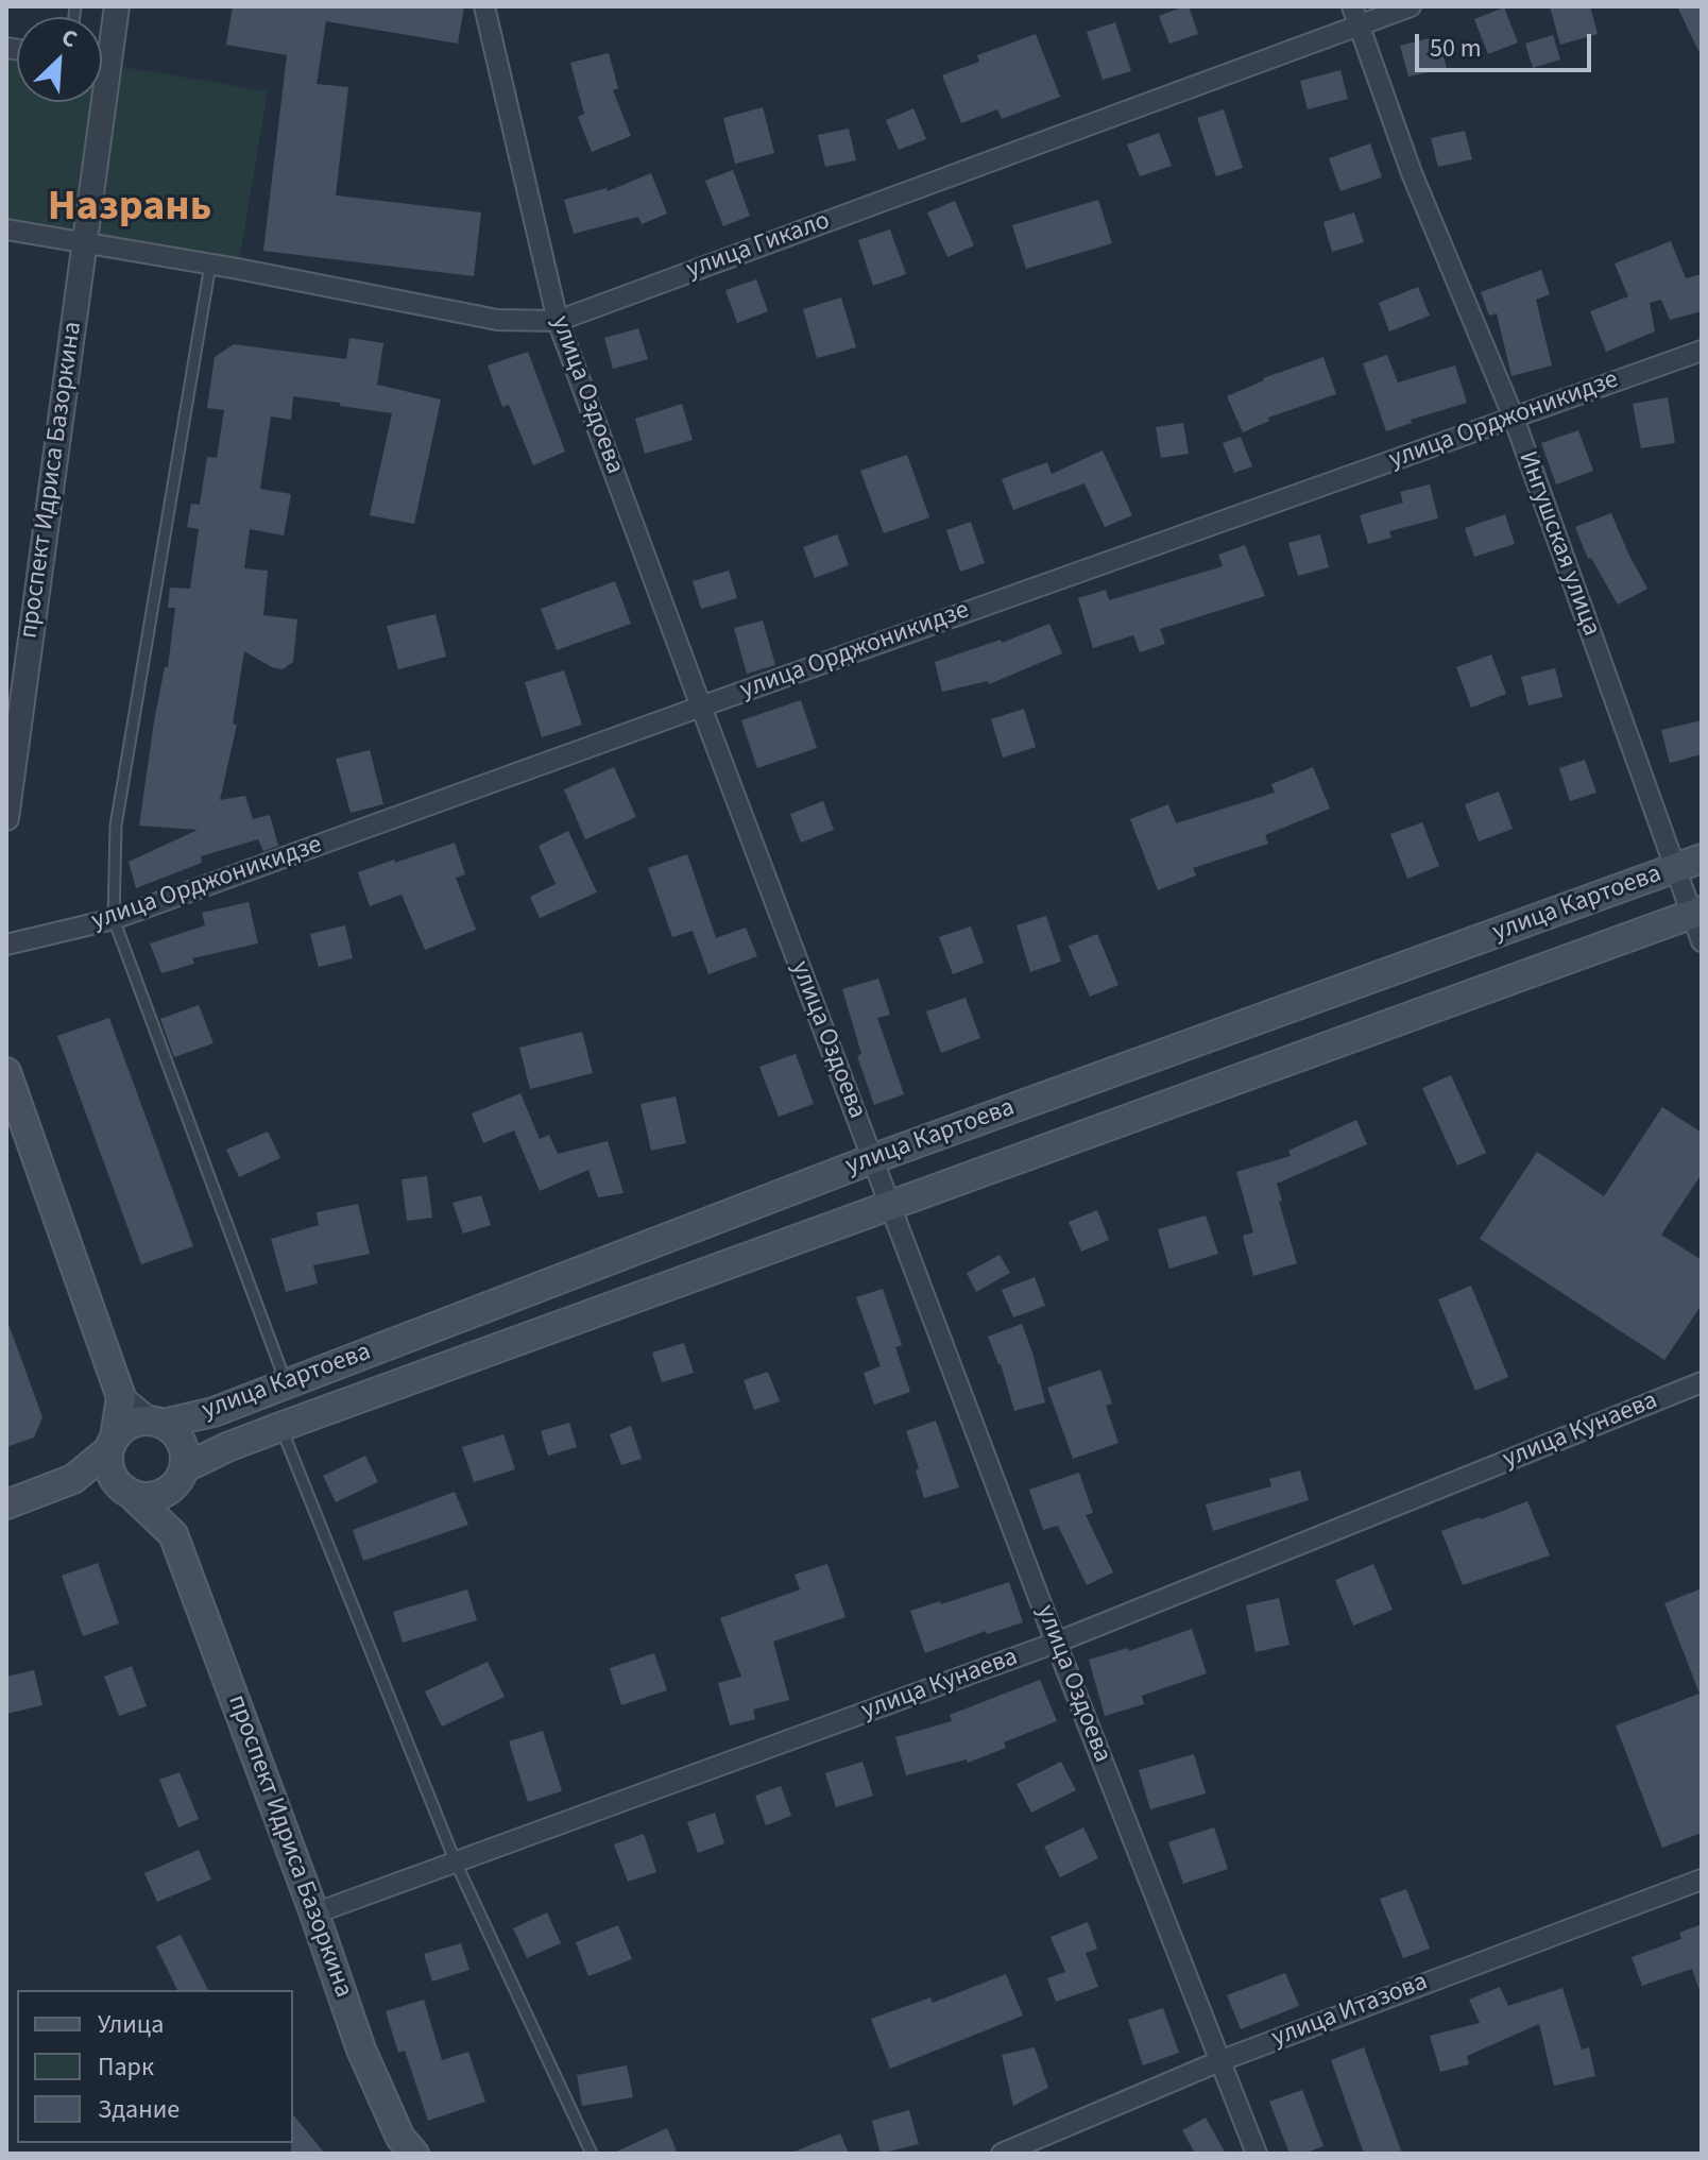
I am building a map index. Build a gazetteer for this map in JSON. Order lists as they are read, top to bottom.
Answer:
{
  "streets": {
    "main road": ["проспект Идриса Базоркина", "улица Картоева"],
    "street": [
      "улица Гикало",
      "улица Оздоева",
      "улица Орджоникидзе",
      "Ингушская улица",
      "улица Кунаева",
      "улица Итазова"
    ]
  },
  "crossings": [
    ["улица Гикало", "улица Оздоева"],
    ["улица Гикало", "проспект Идриса Базоркина"],
    ["улица Гикало", "Ингушская улица"],
    ["улица Оздоева", "улица Орджоникидзе"],
    ["улица Оздоева", "улица Картоева"],
    ["улица Оздоева", "улица Кунаева"],
    ["улица Оздоева", "улица Итазова"],
    ["улица Орджоникидзе", "Ингушская улица"],
    ["проспект Идриса Базоркина", "улица Картоева"],
    ["проспект Идриса Базоркина", "улица Кунаева"],
    ["Ингушская улица", "улица Картоева"]
  ],
  "districts": ["Назрань"],
  "legend": ["Улица", "Парк", "Здание"],
  "scale_bar": "50 m",
  "north": "top right"
}
